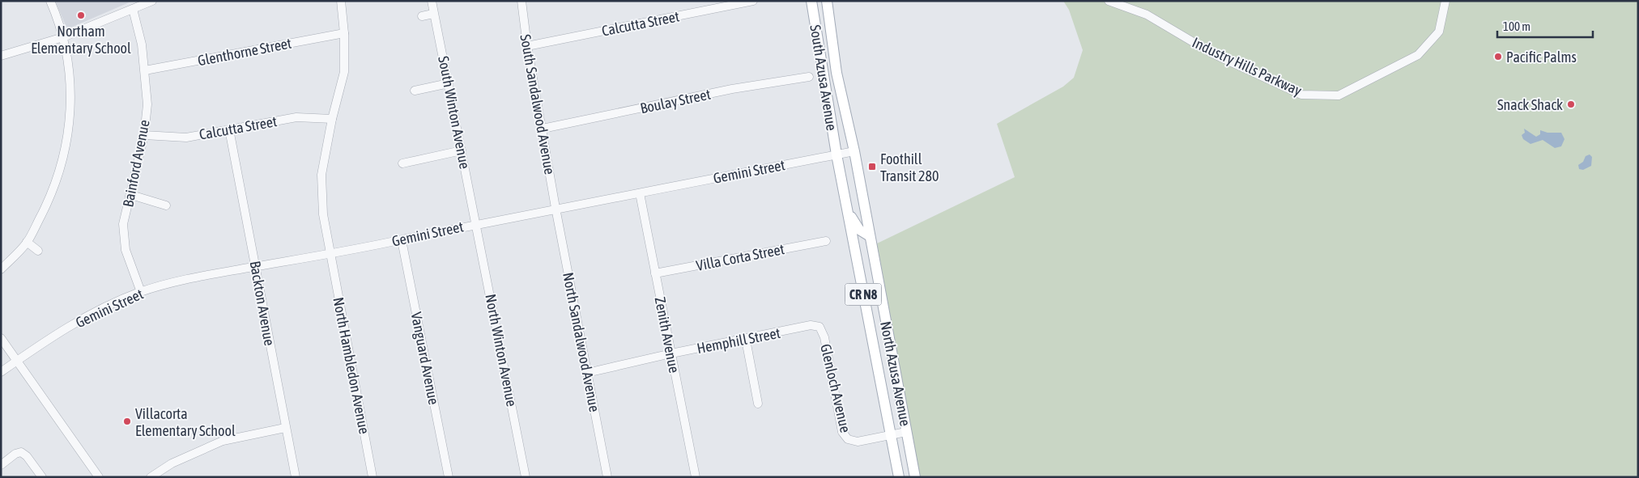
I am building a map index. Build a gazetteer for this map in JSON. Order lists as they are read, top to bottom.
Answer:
{
  "streets": {
    "main road": ["South Azusa Avenue", "CR N8", "North Azusa Avenue"],
    "street": [
      "Calcutta Street",
      "Glenthorne Street",
      "Industry Hills Parkway",
      "Boulay Street",
      "South Sandalwood Avenue",
      "South Winton Avenue",
      "Bainford Avenue",
      "Gemini Street",
      "Villa Corta Street",
      "Backton Avenue",
      "Zenith Avenue",
      "Hemphill Street",
      "North Sandalwood Avenue",
      "North Winton Avenue",
      "Vanguard Avenue",
      "North Hambledon Avenue",
      "Glenloch Avenue"
    ]
  },
  "crossings": [
    ["Calcutta Street", "South Sandalwood Avenue"],
    ["Calcutta Street", "Bainford Avenue"],
    ["Calcutta Street", "Backton Avenue"],
    ["Calcutta Street", "North Hambledon Avenue"],
    ["Glenthorne Street", "Bainford Avenue"],
    ["Glenthorne Street", "North Hambledon Avenue"],
    ["South Azusa Avenue", "Gemini Street"],
    ["South Azusa Avenue", "North Azusa Avenue"],
    ["Boulay Street", "South Sandalwood Avenue"],
    ["South Sandalwood Avenue", "Gemini Street"],
    ["South Sandalwood Avenue", "North Sandalwood Avenue"],
    ["South Winton Avenue", "Gemini Street"],
    ["South Winton Avenue", "North Winton Avenue"],
    ["Bainford Avenue", "Gemini Street"],
    ["Gemini Street", "Backton Avenue"],
    ["Gemini Street", "Zenith Avenue"],
    ["Gemini Street", "North Sandalwood Avenue"],
    ["Gemini Street", "North Winton Avenue"],
    ["Gemini Street", "Vanguard Avenue"],
    ["Gemini Street", "North Hambledon Avenue"],
    ["Gemini Street", "North Azusa Avenue"],
    ["Villa Corta Street", "Zenith Avenue"],
    ["Zenith Avenue", "Hemphill Street"],
    ["Hemphill Street", "North Sandalwood Avenue"],
    ["Hemphill Street", "Glenloch Avenue"],
    ["North Azusa Avenue", "Glenloch Avenue"]
  ],
  "places": {
    "other": [
      "Northam Elementary School",
      "Pacific Palms",
      "Snack Shack",
      "Villacorta Elementary School"
    ],
    "transit": ["Foothill Transit 280"]
  },
  "scale_bar": "100 m"
}
